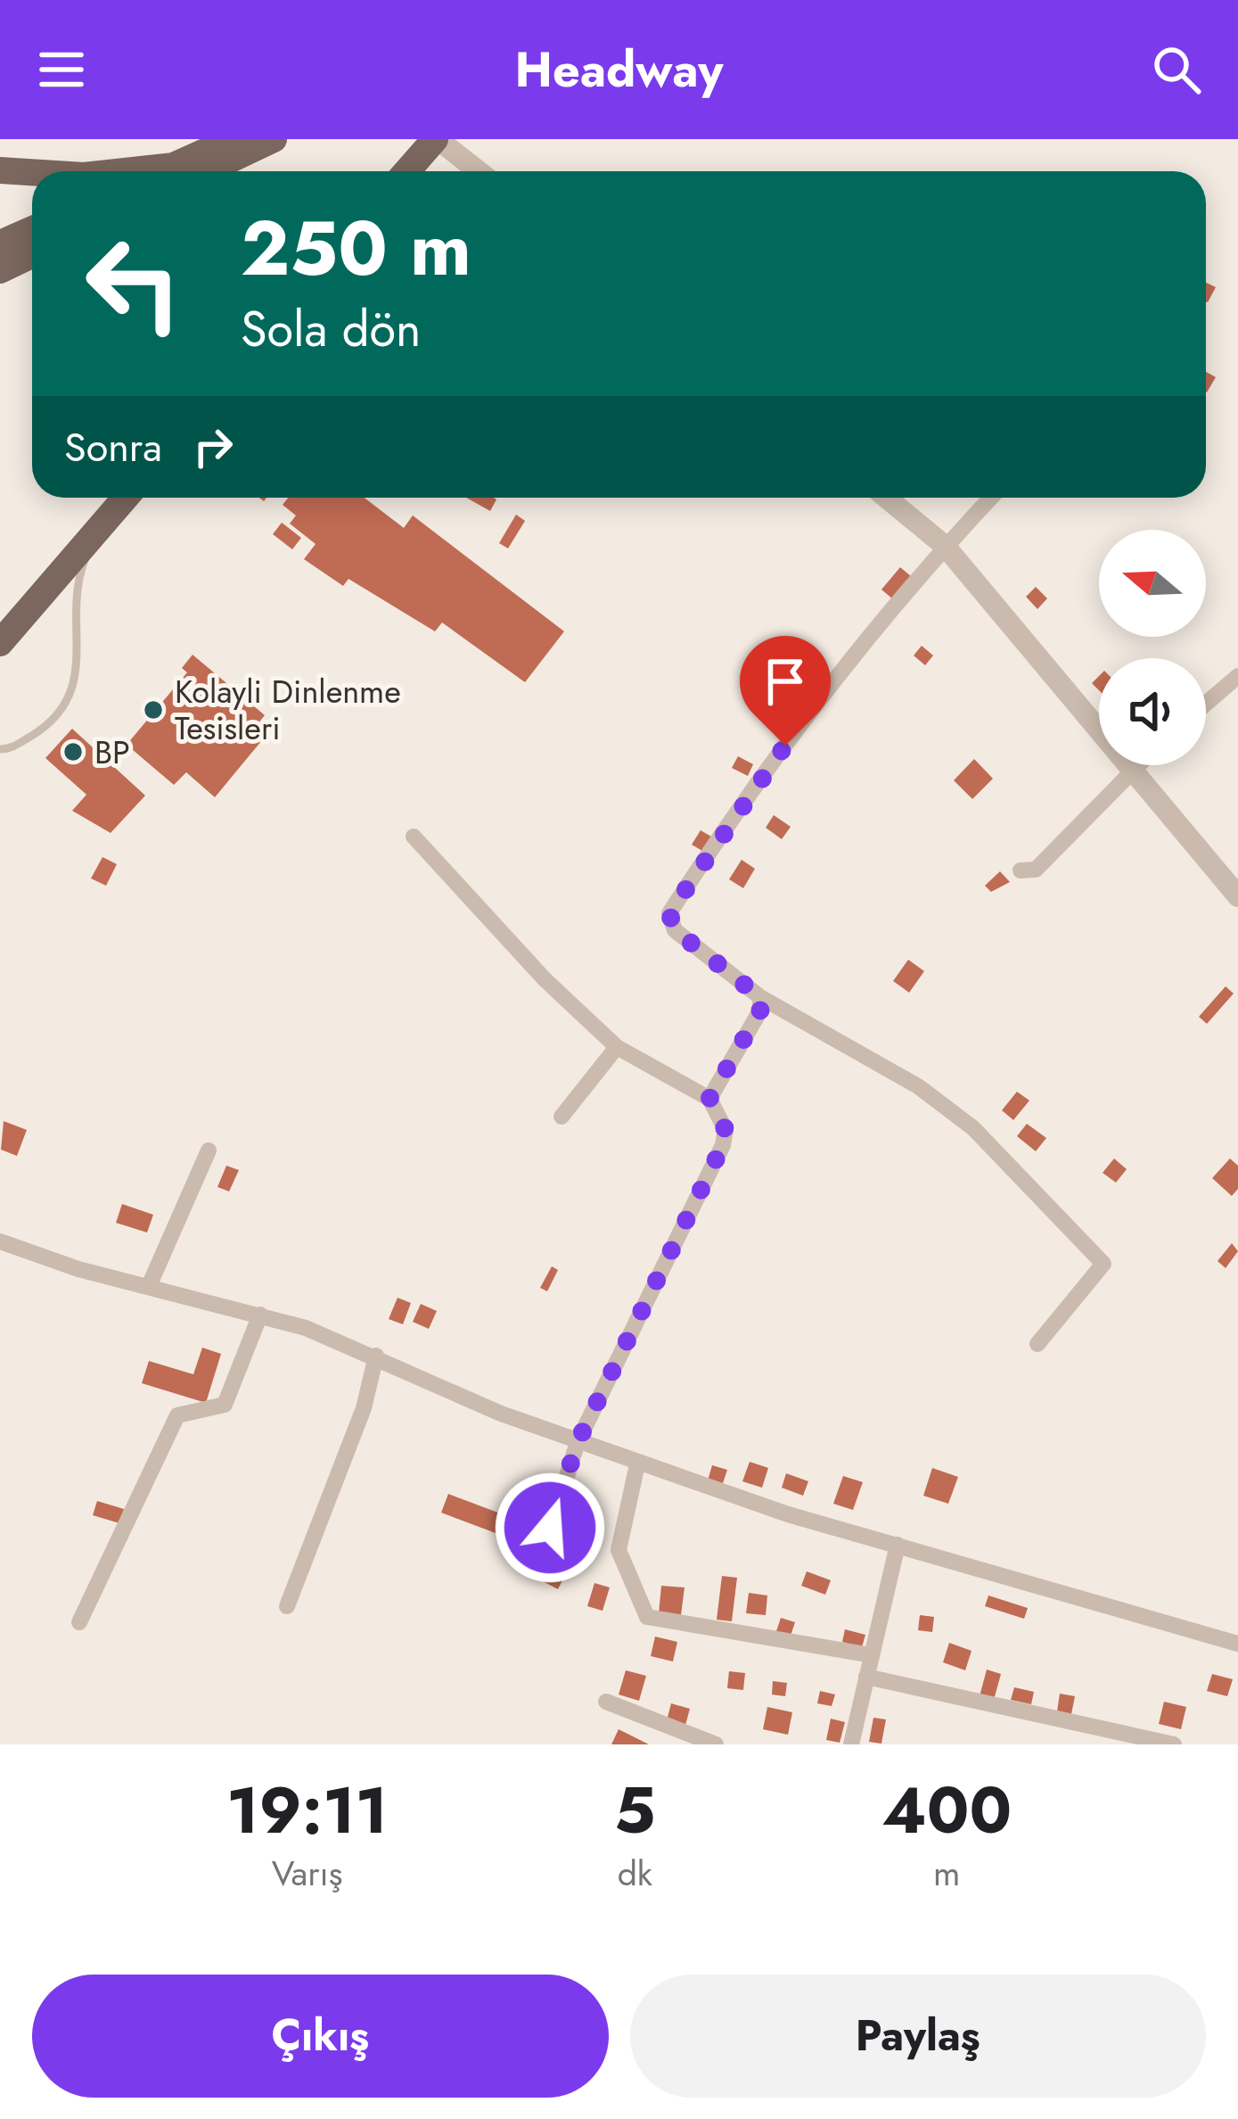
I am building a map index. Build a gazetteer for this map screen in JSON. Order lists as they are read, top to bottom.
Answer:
{
  "places": ["Kolayli Dinlenme Tesisleri", "BP"],
  "north": "left",
  "page": {
    "header": "Headway",
    "turn": ["250 m", "Sola dön"],
    "then": "Sonra",
    "eta": [
      "19:11",
      "Varış",
      "5",
      "dk",
      "400",
      "m"
    ],
    "buttons": ["Çıkış", "Paylaş"]
  }
}
